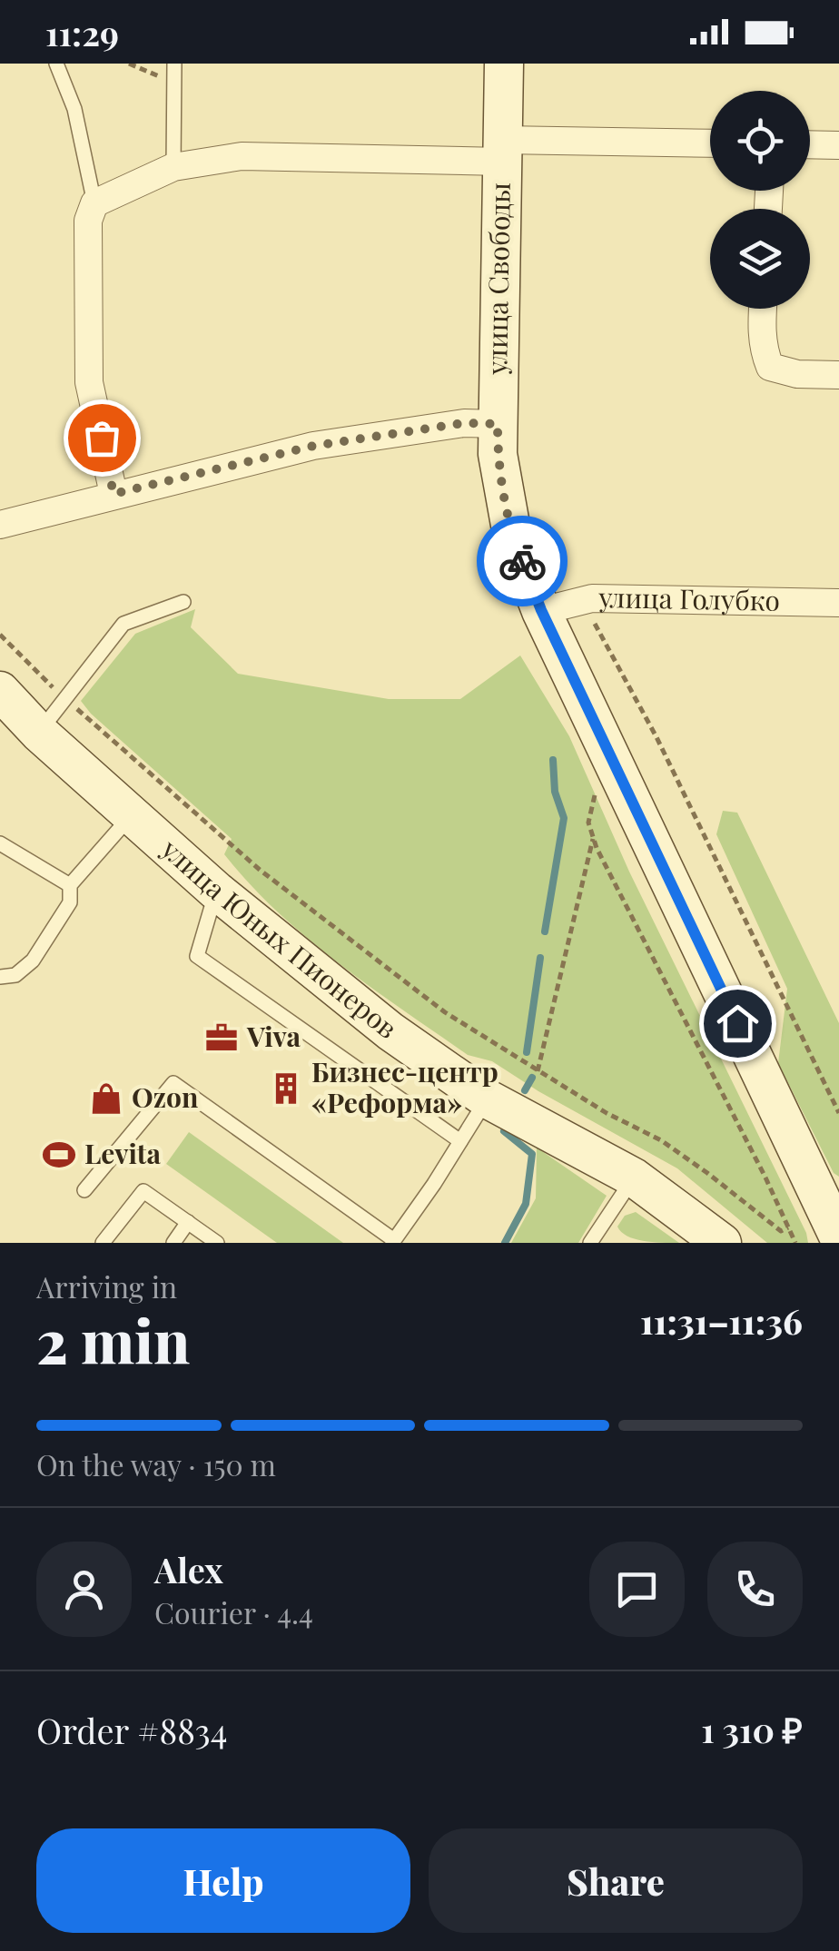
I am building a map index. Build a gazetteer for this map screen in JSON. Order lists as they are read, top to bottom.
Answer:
{
  "streets": {
    "main road": ["улица Свободы", "улица Юных Пионеров"],
    "street": ["улица Голубко"]
  },
  "crossings": [
    ["улица Свободы", "улица Голубко"]
  ],
  "places": {
    "office": ["Viva"],
    "building": ["Бизнес-центр «Реформа»"],
    "shop": ["Ozon"],
    "sports": ["Levita"]
  },
  "page": {
    "status": "11:29",
    "heading": ["2 min", "Arriving in", "11:31–11:36"],
    "panel": [
      "Alex",
      "Courier · 4.4",
      "Order #8834",
      "1 310 ₽"
    ],
    "bar": "On the way · 150 m",
    "buttons": ["Help", "Share"]
  }
}
